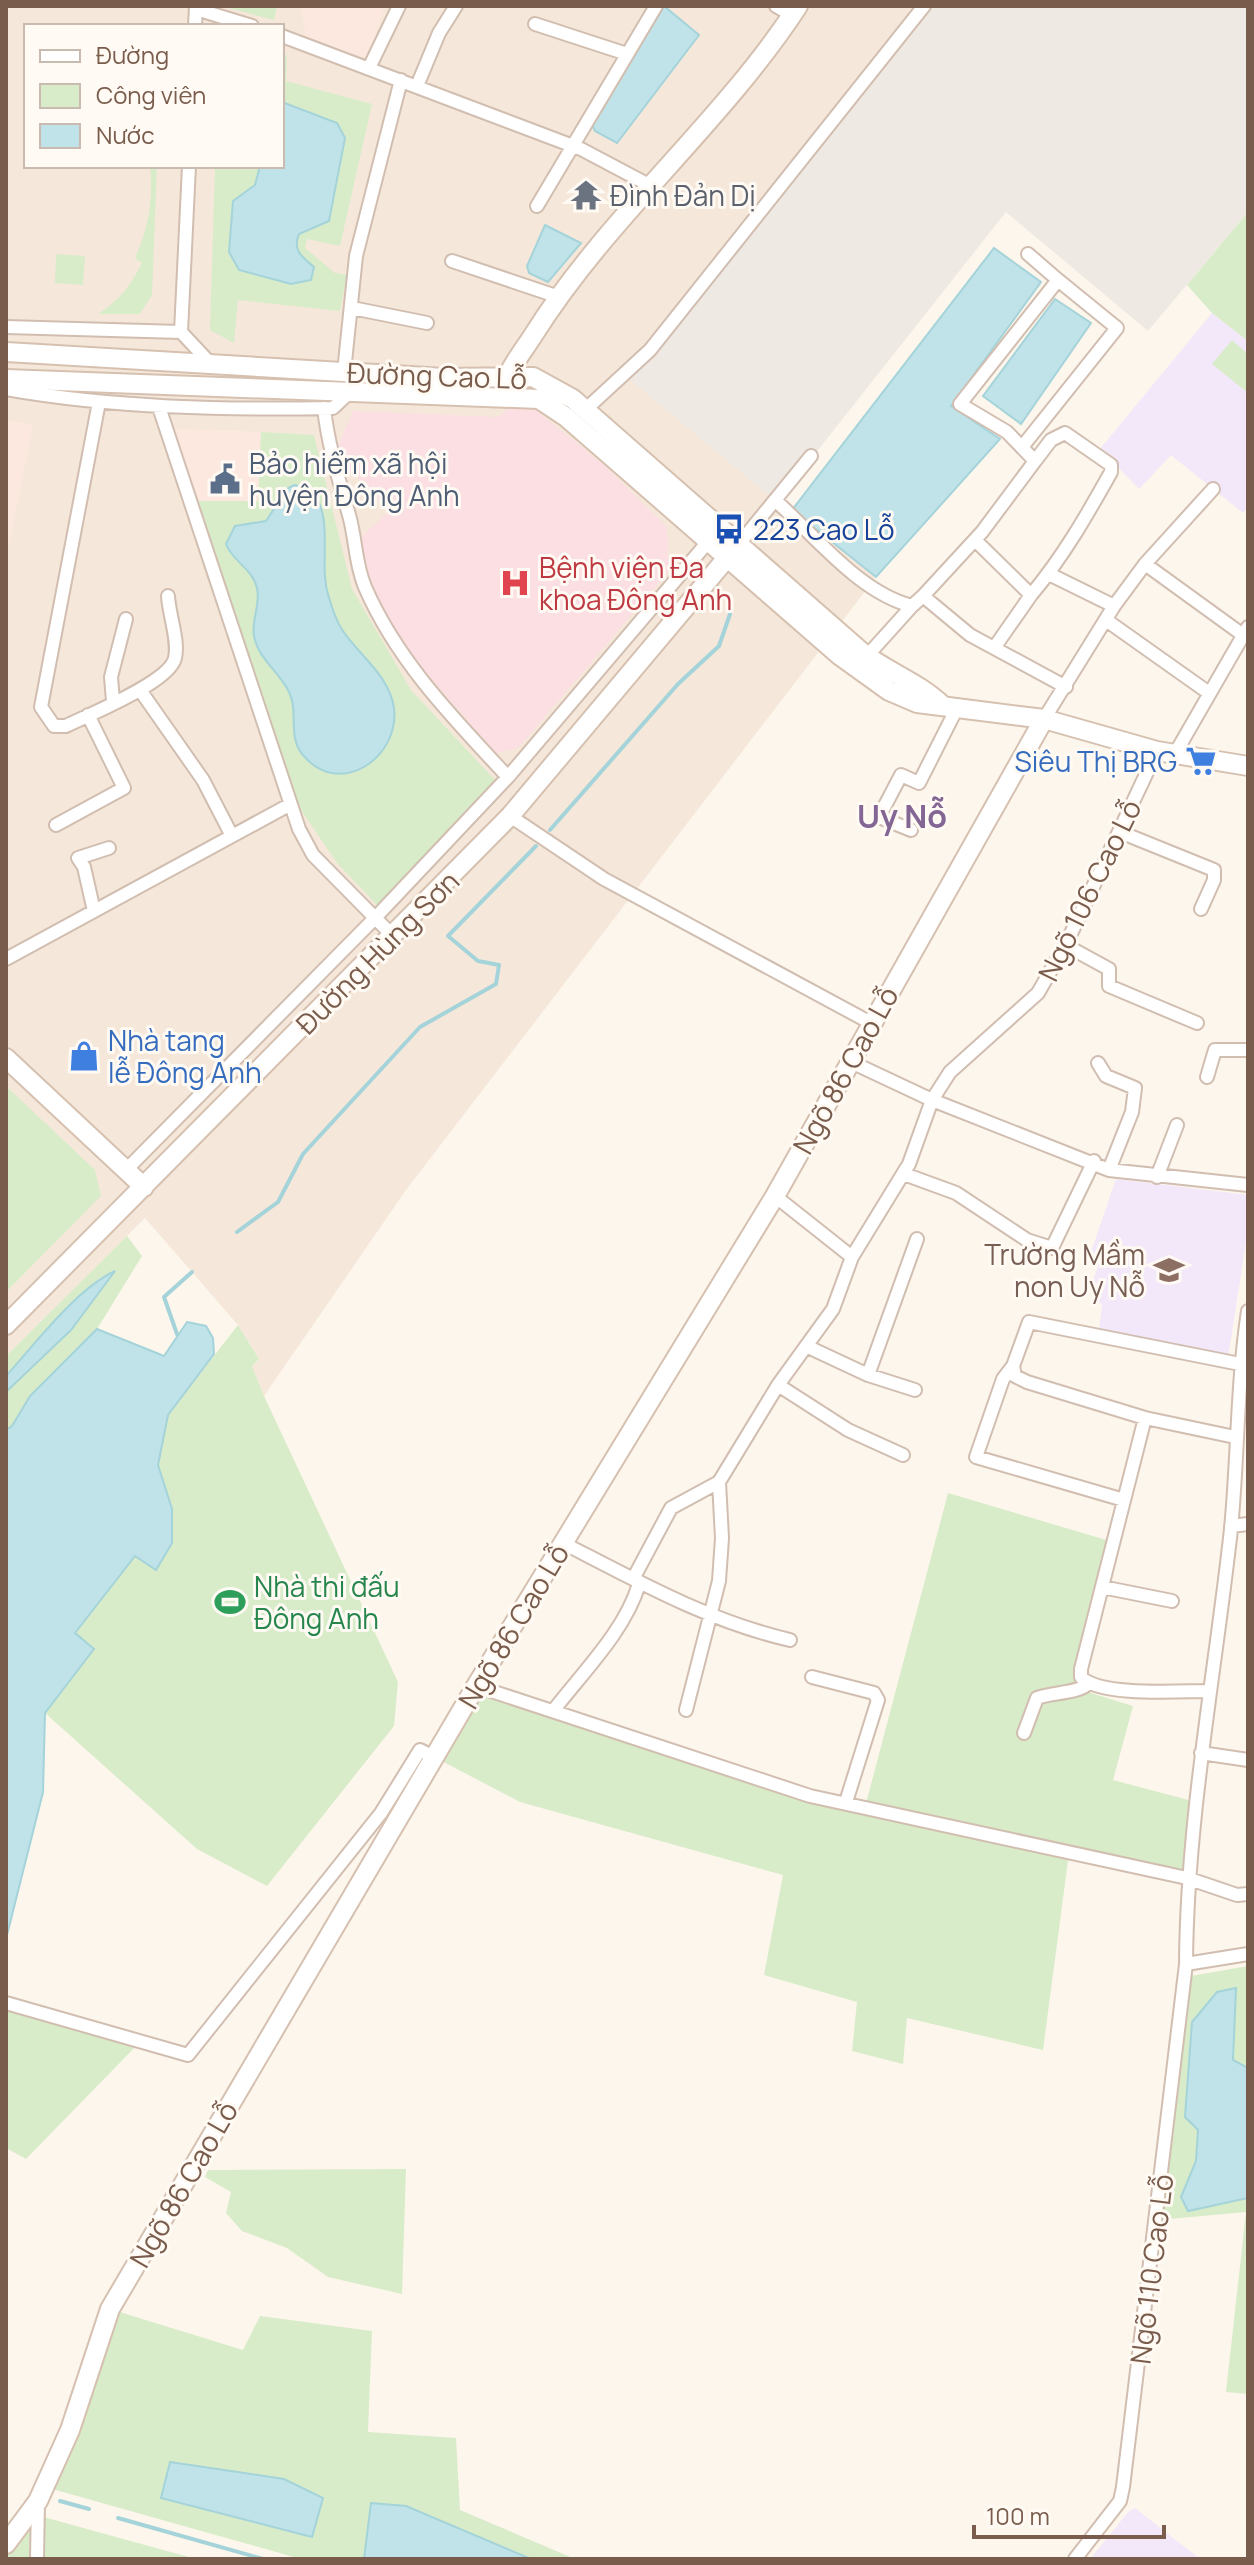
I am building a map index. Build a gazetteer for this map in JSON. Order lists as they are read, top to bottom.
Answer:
{
  "streets": {
    "street": [
      "Đường Cao Lỗ",
      "Ngõ 106 Cao Lỗ",
      "Đường Hùng Sơn",
      "Ngõ 86 Cao Lỗ",
      "Ngõ 110 Cao Lỗ"
    ]
  },
  "crossings": [
    ["Đường Cao Lỗ", "Ngõ 106 Cao Lỗ"],
    ["Đường Cao Lỗ", "Đường Hùng Sơn"],
    ["Đường Cao Lỗ", "Ngõ 86 Cao Lỗ"]
  ],
  "districts": ["Uy Nỗ"],
  "places": {
    "temple": ["Đình Đản Dị"],
    "public building": ["Bảo hiểm xã hội huyện Đông Anh"],
    "bus stop": ["223 Cao Lỗ"],
    "hospital": ["Bệnh viện Đa khoa Đông Anh"],
    "supermarket": ["Siêu Thị BRG"],
    "shop": ["Nhà tang lễ Đông Anh"],
    "school or university": ["Trường Mầm non Uy Nỗ"],
    "sports": ["Nhà thi đấu Đông Anh"]
  },
  "legend": ["Đường", "Công viên", "Nước"],
  "scale_bar": "100 m"
}
